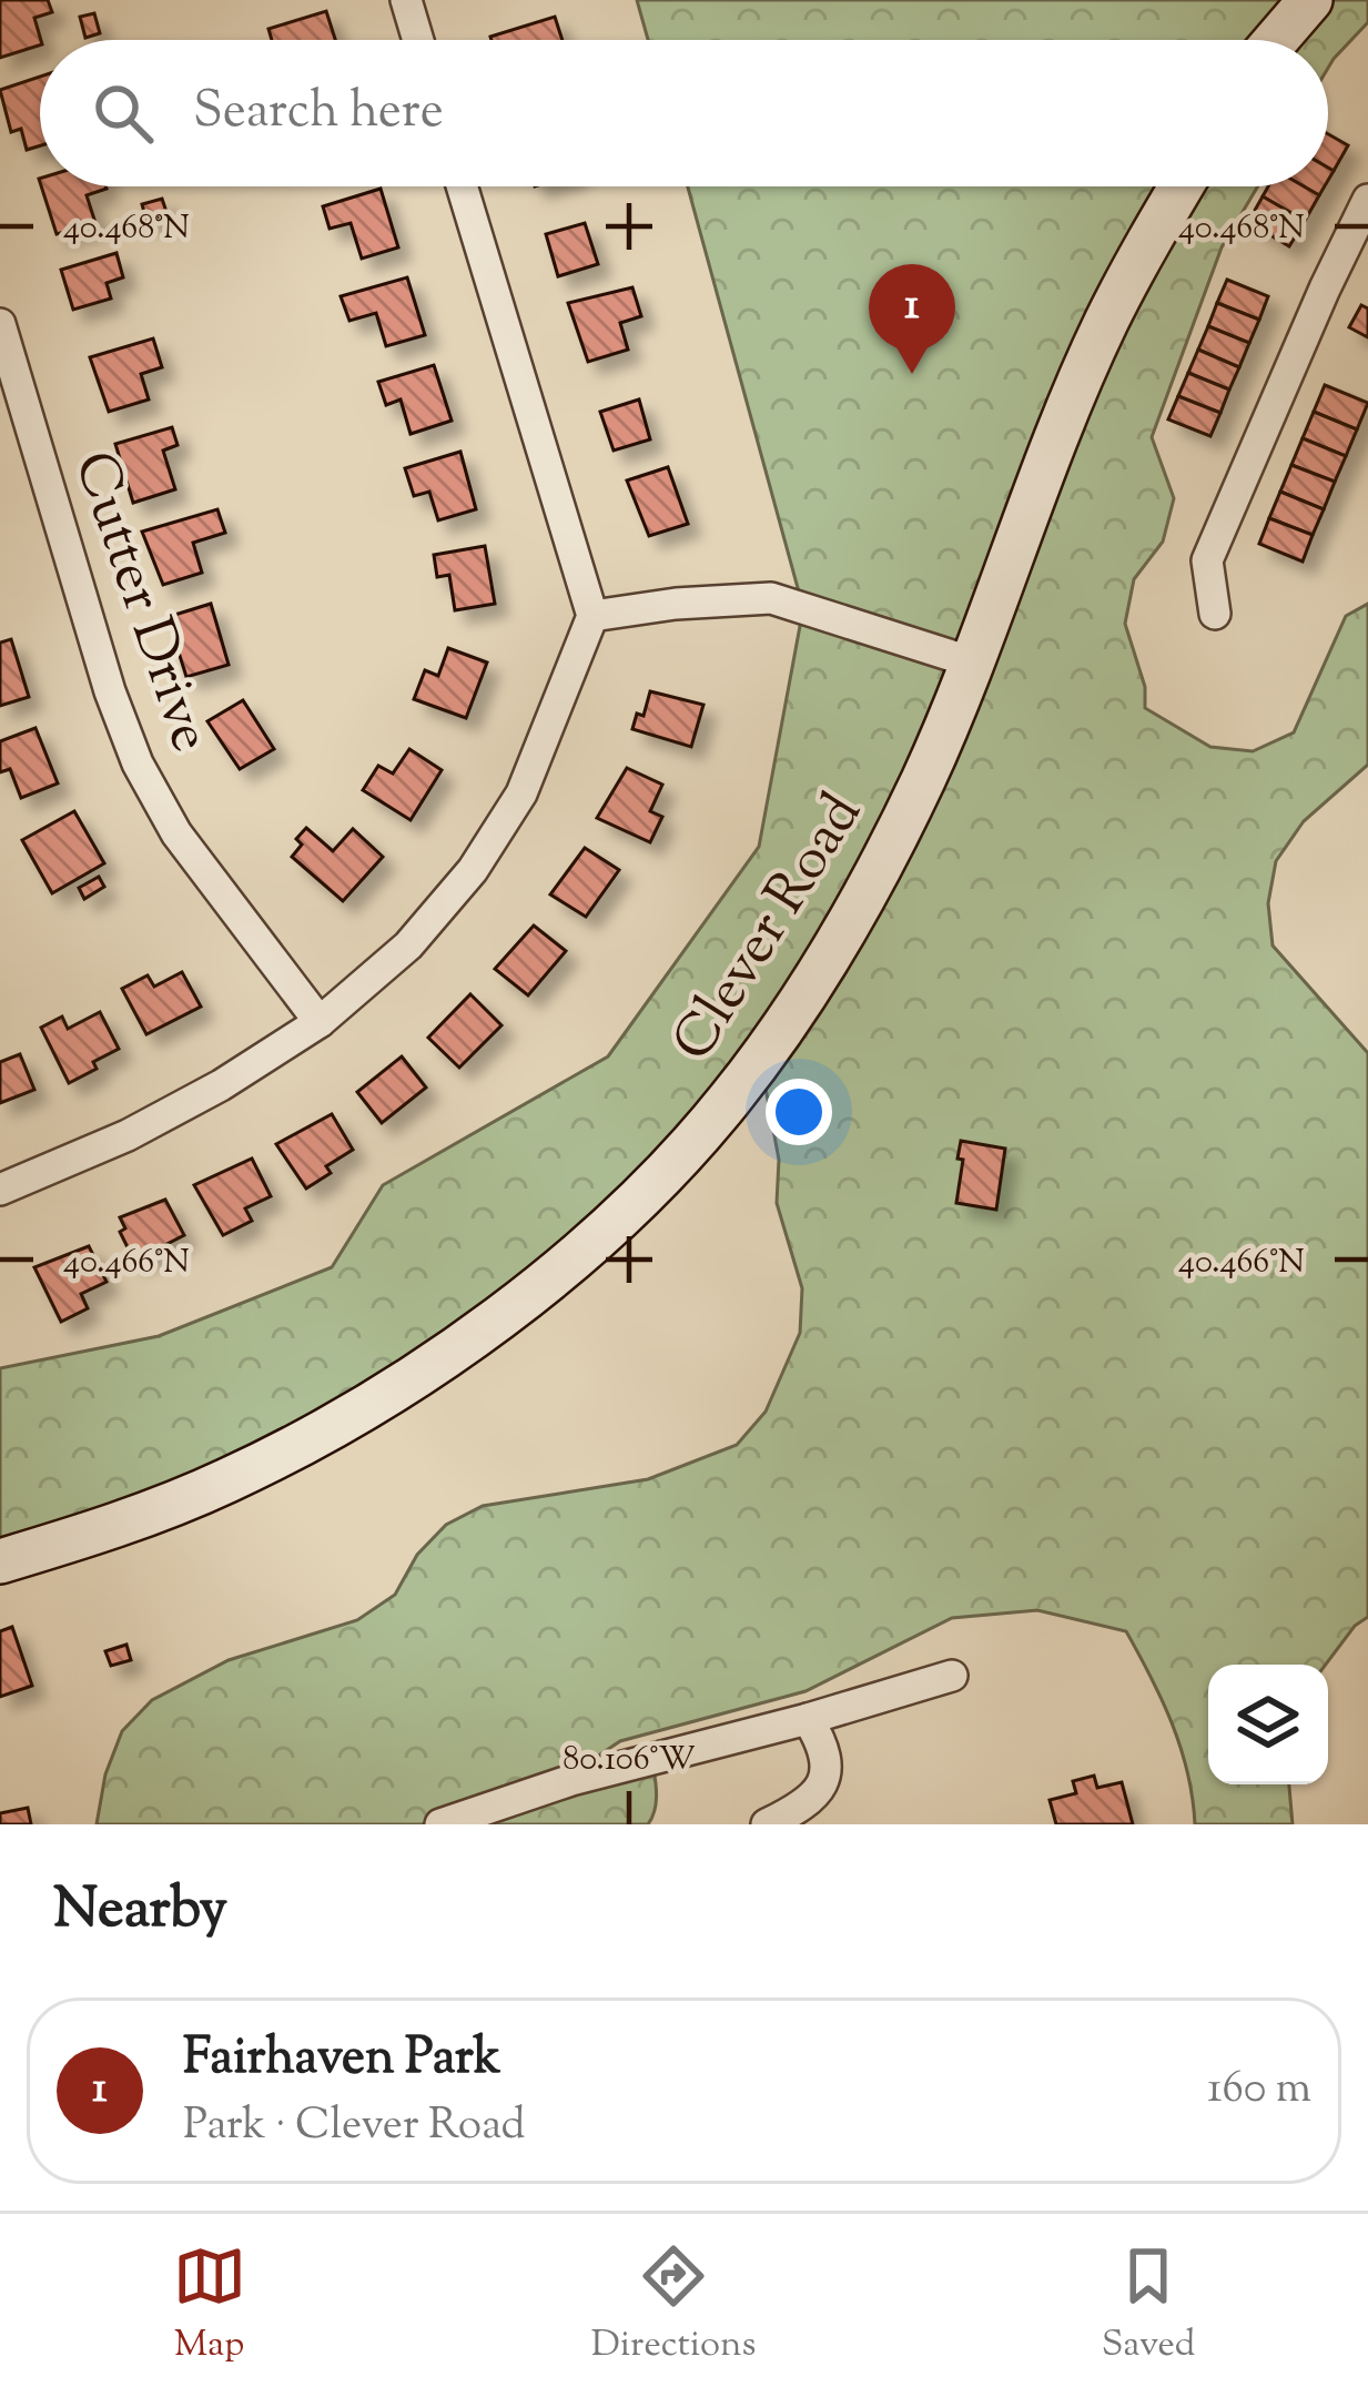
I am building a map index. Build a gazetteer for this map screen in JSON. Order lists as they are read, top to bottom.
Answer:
{
  "streets": {
    "street": ["Cutter Drive", "Clever Road"]
  },
  "page": {
    "search": "Search here",
    "pins": "1",
    "heading": "Nearby",
    "list": [
      {
        "mark": "1",
        "name": "Fairhaven Park",
        "note": "Park · Clever Road",
        "value": "160 m"
      }
    ],
    "nav": ["Map", "Directions", "Saved"]
  },
  "coordinates": ["40.468°N", "40.466°N", "80.106°W"]
}
